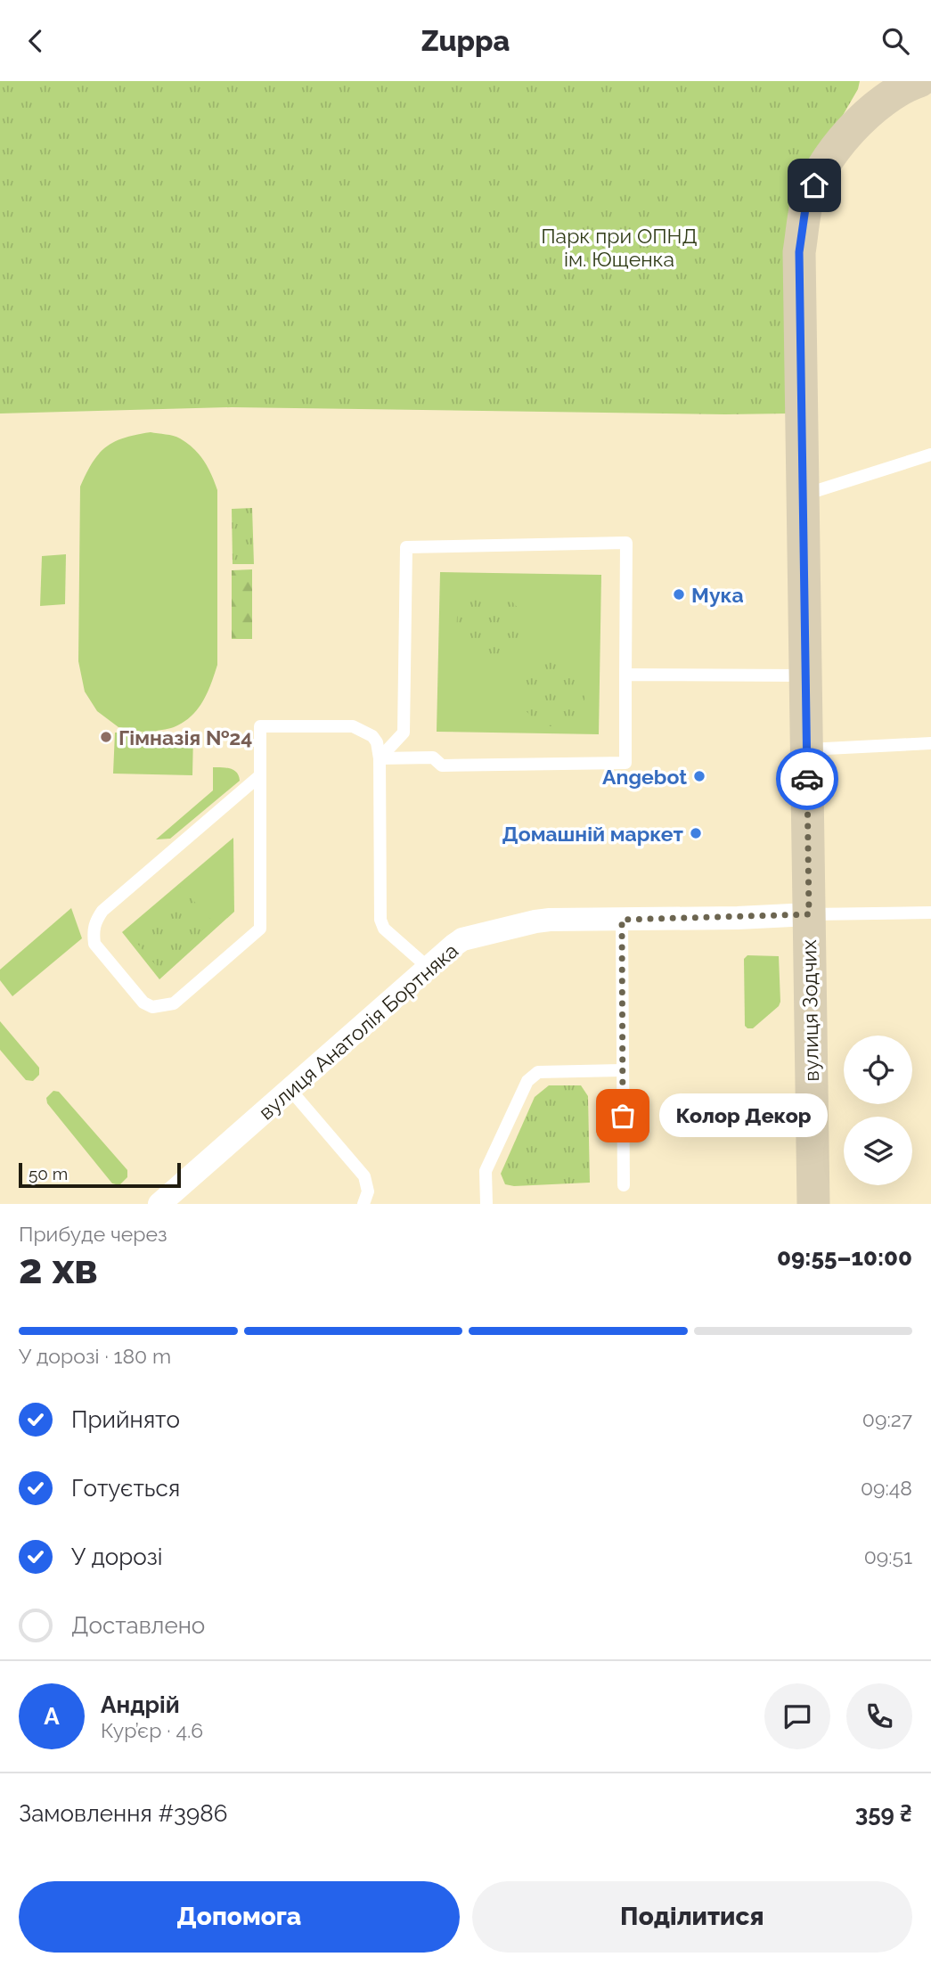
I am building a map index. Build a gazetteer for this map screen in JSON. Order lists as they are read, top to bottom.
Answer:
{
  "streets": {
    "main road": ["вулиця Зодчих"],
    "street": ["вулиця Анатолія Бортняка"]
  },
  "crossings": [
    ["вулиця Зодчих", "вулиця Анатолія Бортняка"]
  ],
  "parks": ["Парк при ОПНД ім. Ющенка"],
  "places": [
    "Мука",
    "Гімназія №24",
    "Angebot",
    "Домашній маркет",
    "Колор Декор"
  ],
  "scale_bar": "50 m",
  "page": {
    "header": "Zuppa",
    "bubble": "Колор Декор",
    "scale": "50 m",
    "heading": ["2 хв", "Прибуде через", "09:55–10:00"],
    "panel": [
      "Андрій",
      "Кур’єр · 4.6",
      "Замовлення #3986",
      "359 ₴"
    ],
    "bar": "У дорозі · 180 m",
    "list": [
      ["Прийнято", "09:27"],
      ["Готується", "09:48"],
      ["У дорозі", "09:51"],
      "Доставлено"
    ],
    "round": "А",
    "buttons": ["Допомога", "Поділитися"]
  }
}
